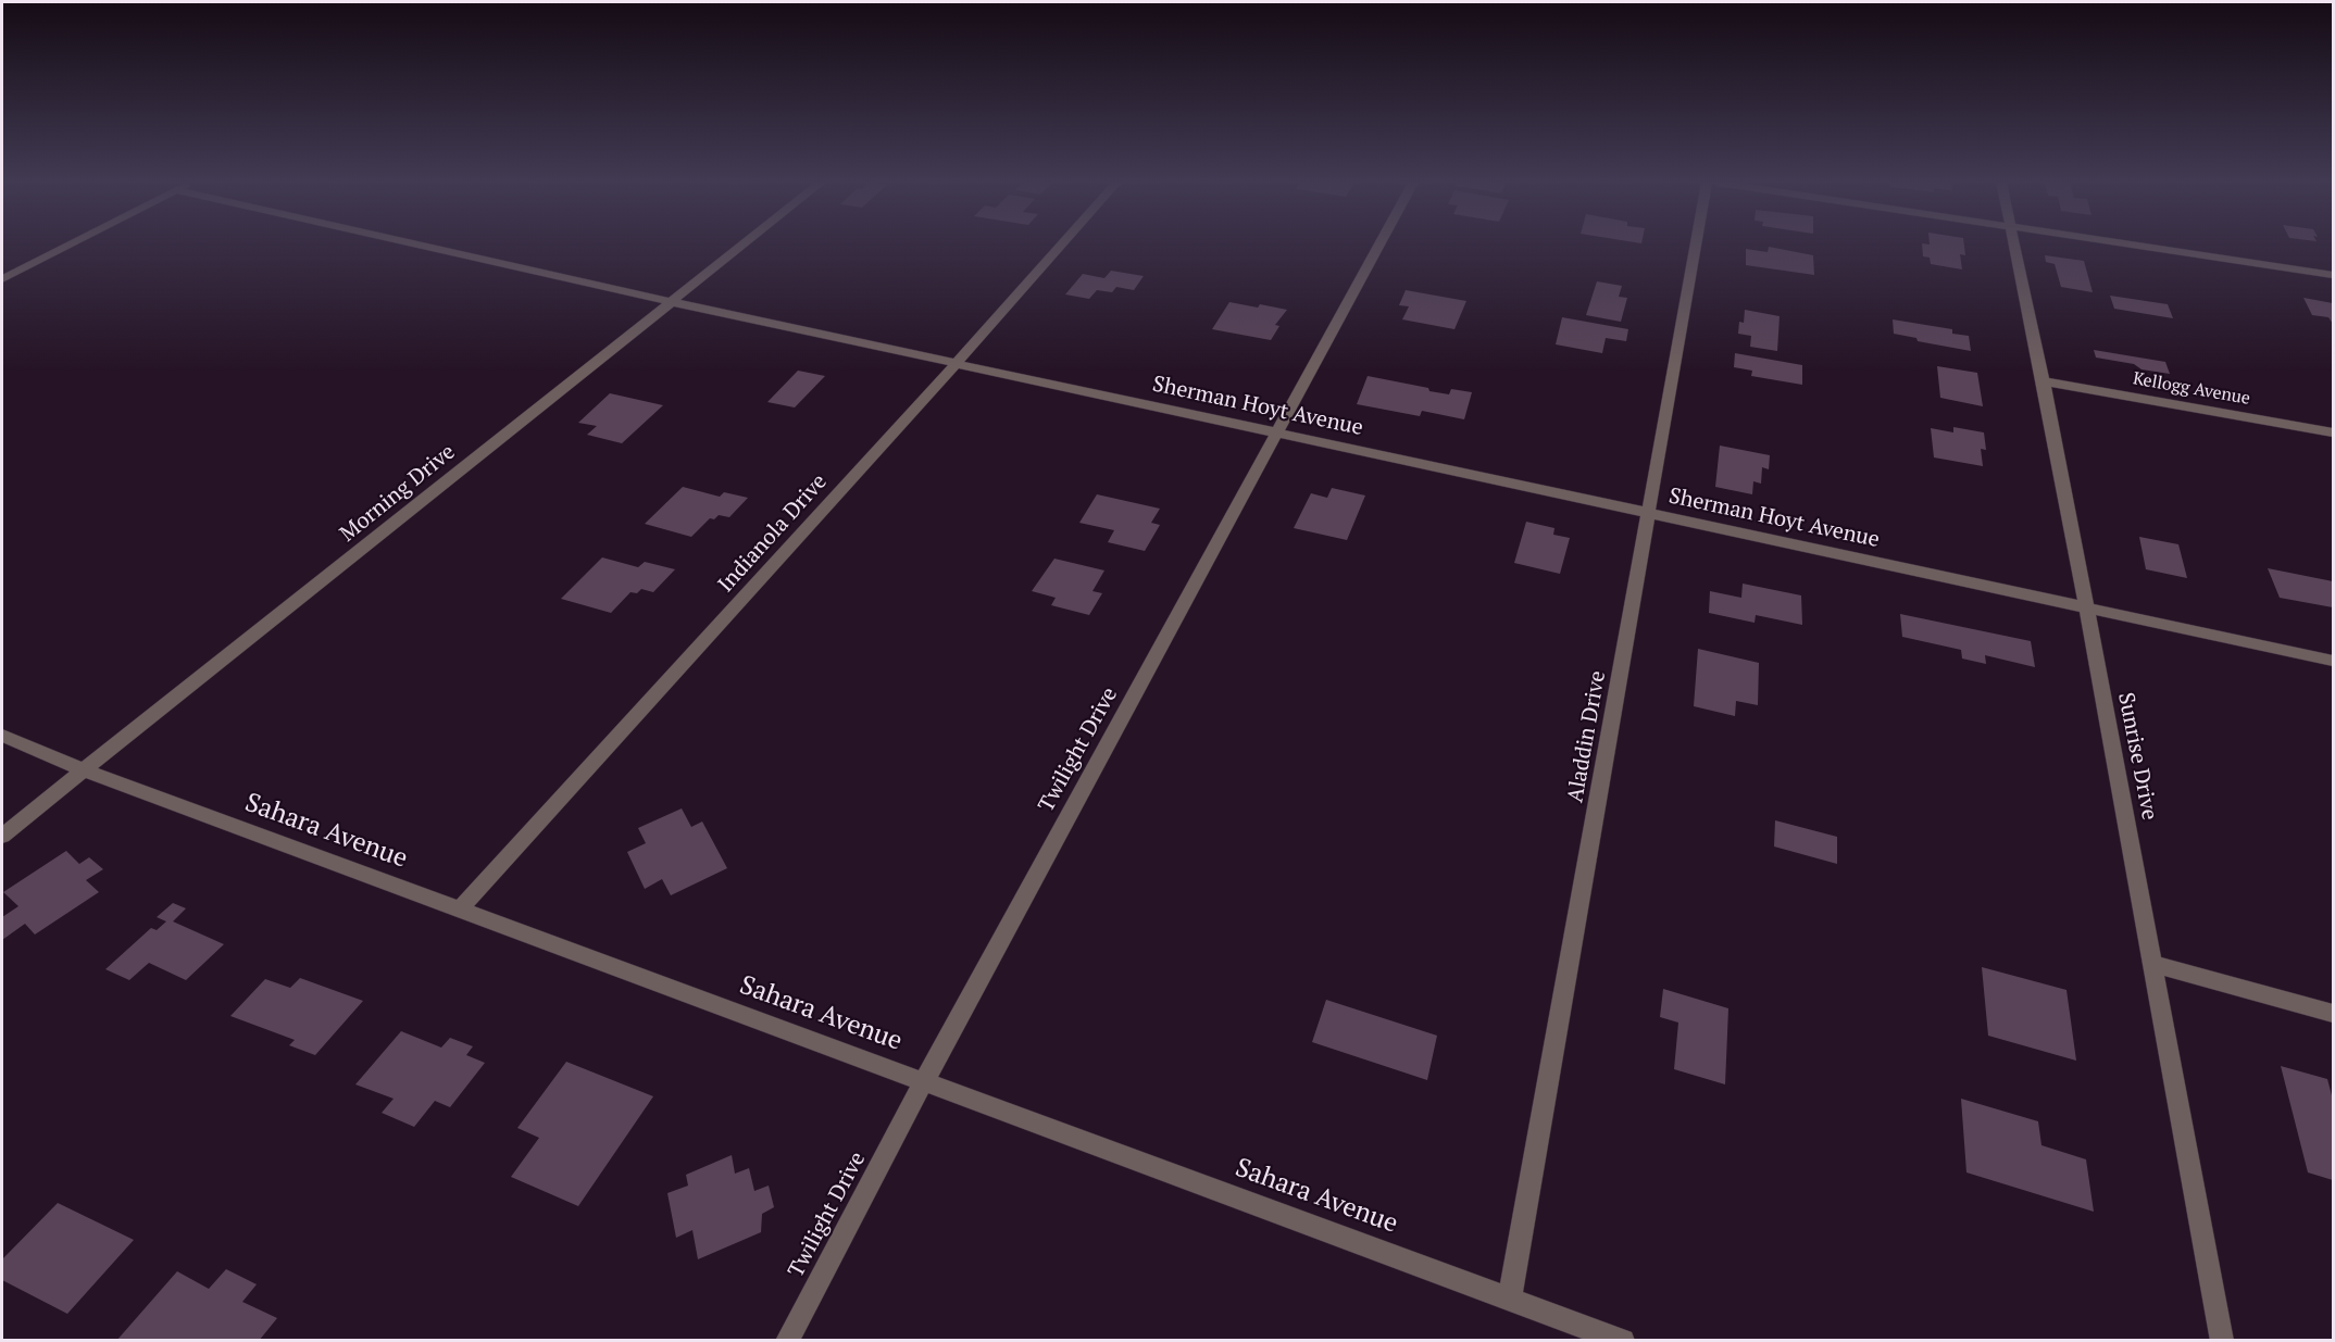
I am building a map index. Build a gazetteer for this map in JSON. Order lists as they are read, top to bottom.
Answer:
{
  "streets": {
    "street": [
      "Kellogg Avenue",
      "Sherman Hoyt Avenue",
      "Morning Drive",
      "Indianola Drive",
      "Aladdin Drive",
      "Twilight Drive",
      "Sunrise Drive",
      "Sahara Avenue"
    ]
  },
  "crossings": [
    ["Kellogg Avenue", "Sunrise Drive"],
    ["Sherman Hoyt Avenue", "Morning Drive"],
    ["Sherman Hoyt Avenue", "Indianola Drive"],
    ["Sherman Hoyt Avenue", "Aladdin Drive"],
    ["Sherman Hoyt Avenue", "Twilight Drive"],
    ["Sherman Hoyt Avenue", "Sunrise Drive"],
    ["Morning Drive", "Sahara Avenue"],
    ["Indianola Drive", "Sahara Avenue"],
    ["Aladdin Drive", "Sahara Avenue"],
    ["Twilight Drive", "Sahara Avenue"]
  ]
}
